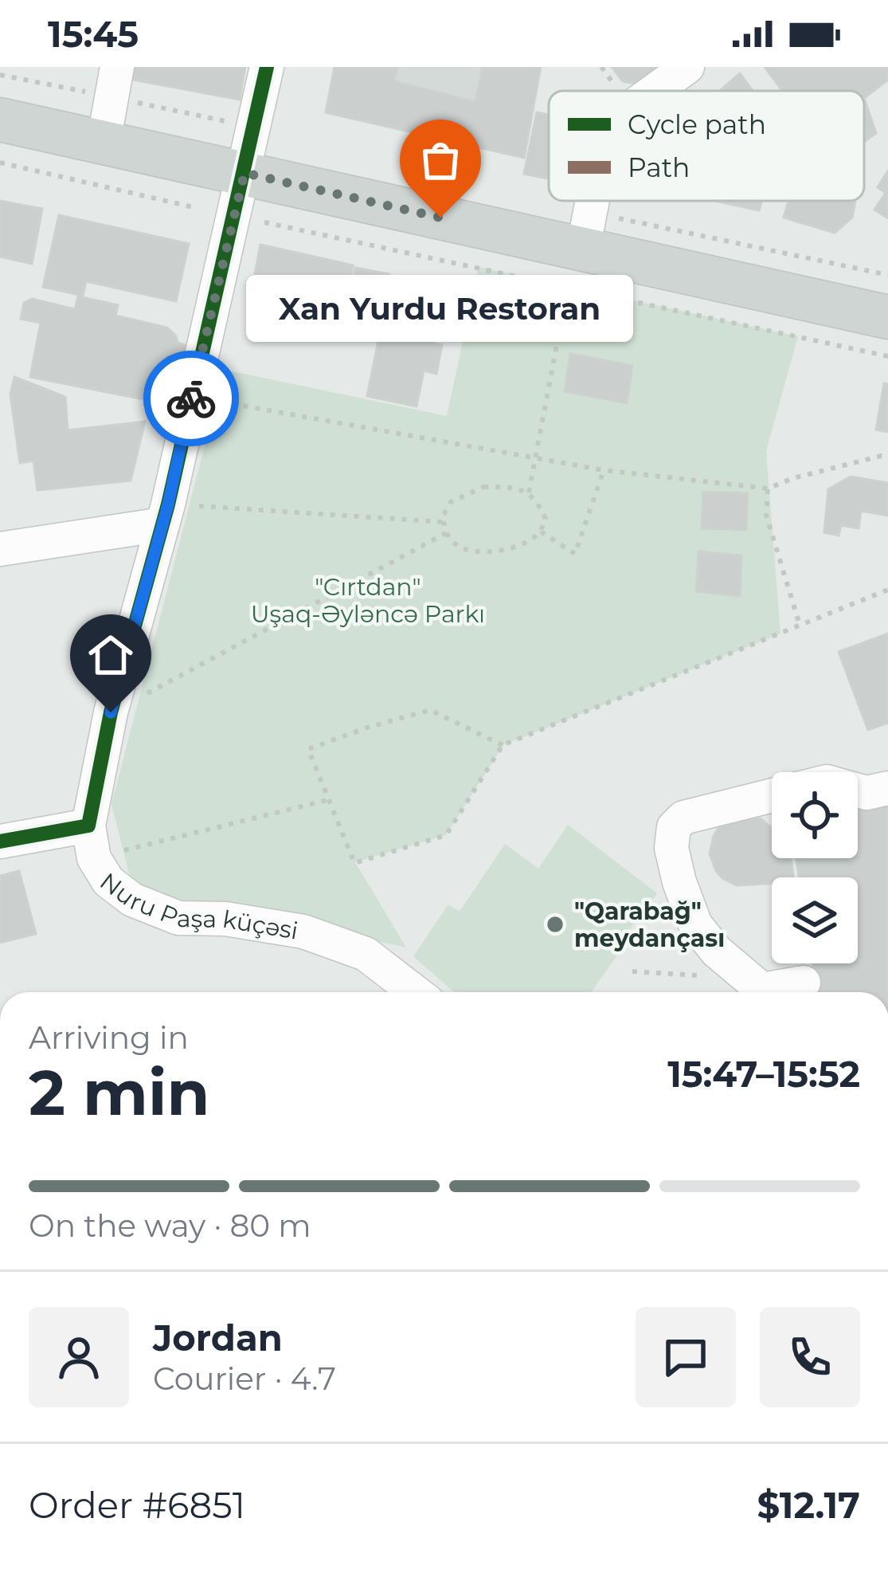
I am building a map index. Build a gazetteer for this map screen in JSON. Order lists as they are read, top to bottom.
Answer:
{
  "streets": {
    "street": ["Nuru Paşa küçəsi"]
  },
  "parks": ["\"Cırtdan\" Uşaq-Əyləncə Parkı"],
  "places": ["Xan Yurdu Restoran", "\"Qarabağ\" meydançası"],
  "legend": ["Cycle path", "Path"],
  "page": {
    "status": "15:45",
    "bubble": "Xan Yurdu Restoran",
    "heading": ["2 min", "Arriving in", "15:47–15:52"],
    "panel": [
      "Jordan",
      "Courier · 4.7",
      "Order #6851",
      "$12.17"
    ],
    "bar": "On the way · 80 m"
  }
}
